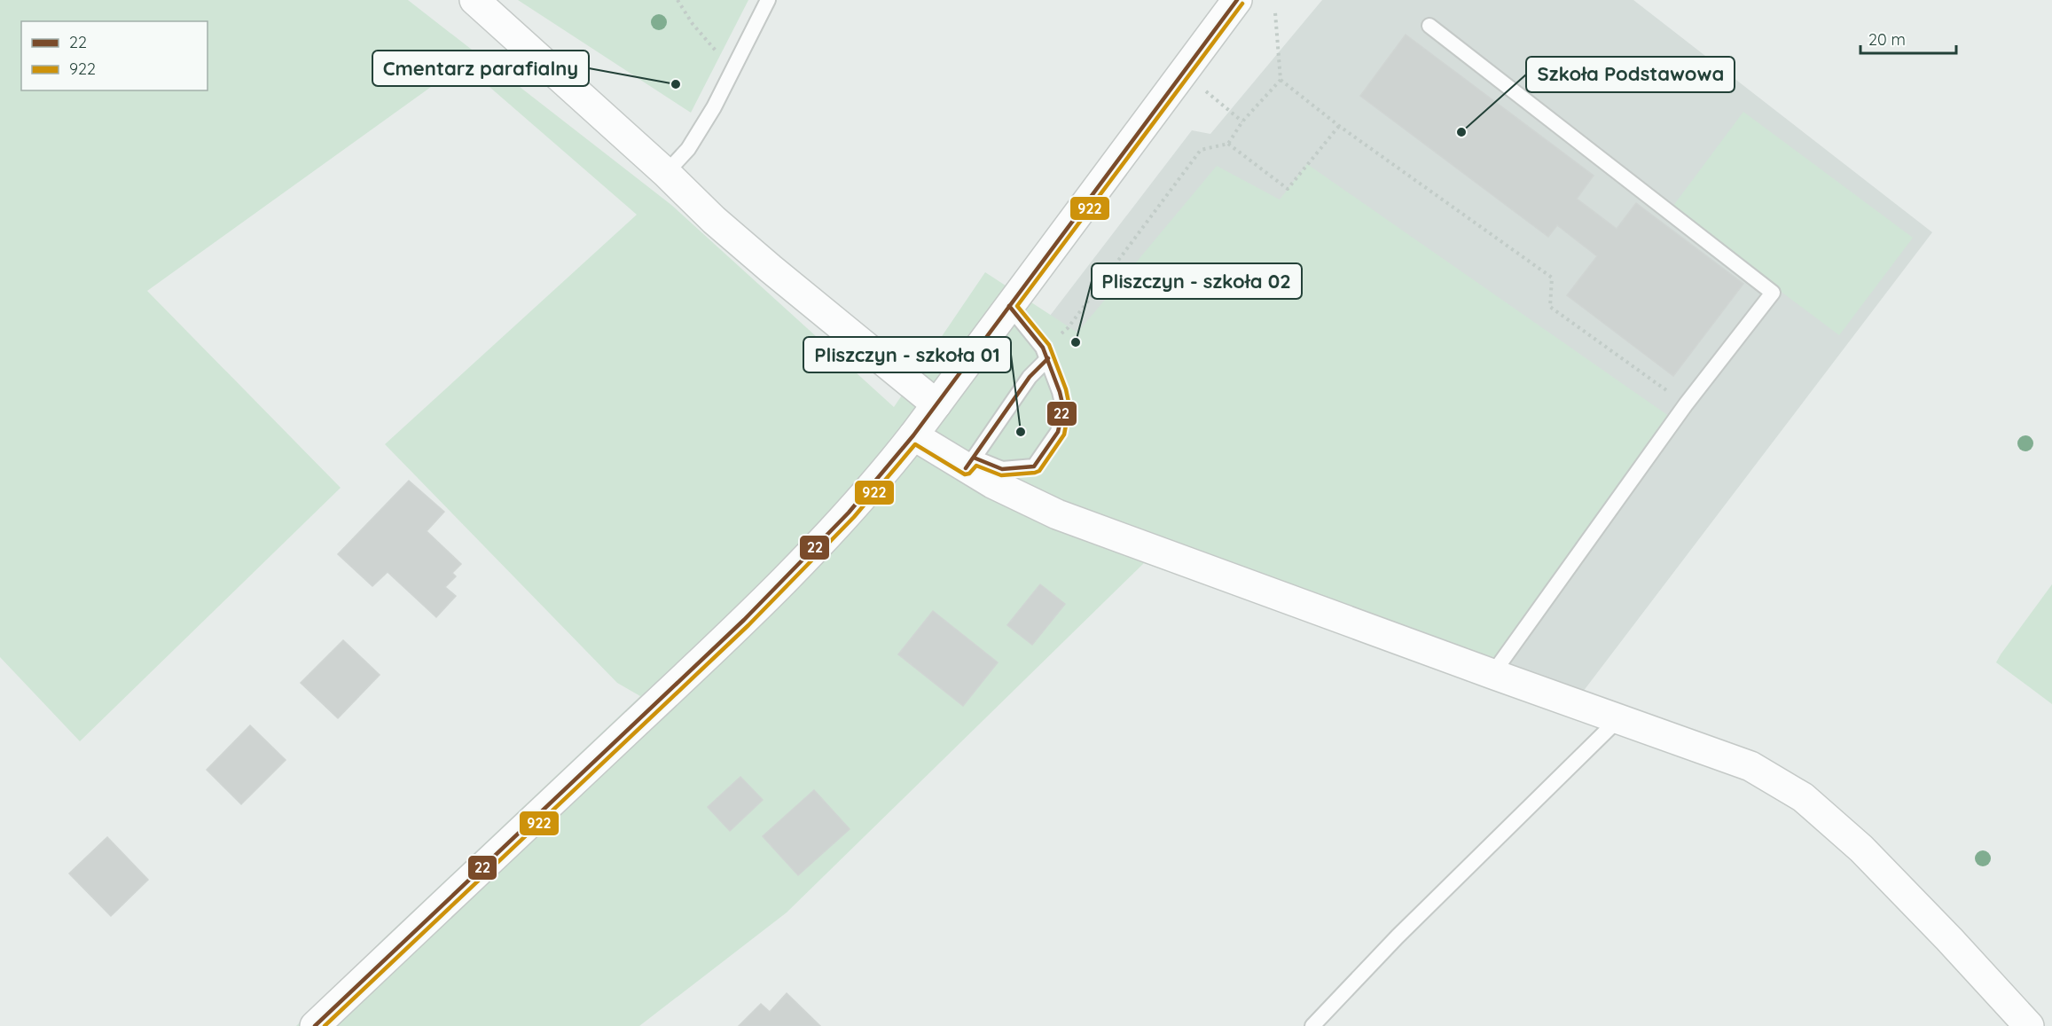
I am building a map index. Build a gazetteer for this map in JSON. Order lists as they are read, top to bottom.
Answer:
{
  "places": [
    "Cmentarz parafialny",
    "Szkoła Podstawowa",
    "Pliszczyn - szkoła 02",
    "Pliszczyn - szkoła 01"
  ],
  "lines": ["transit line 22", "transit line 922"],
  "legend": ["22", "922"],
  "scale_bar": "20 m"
}
